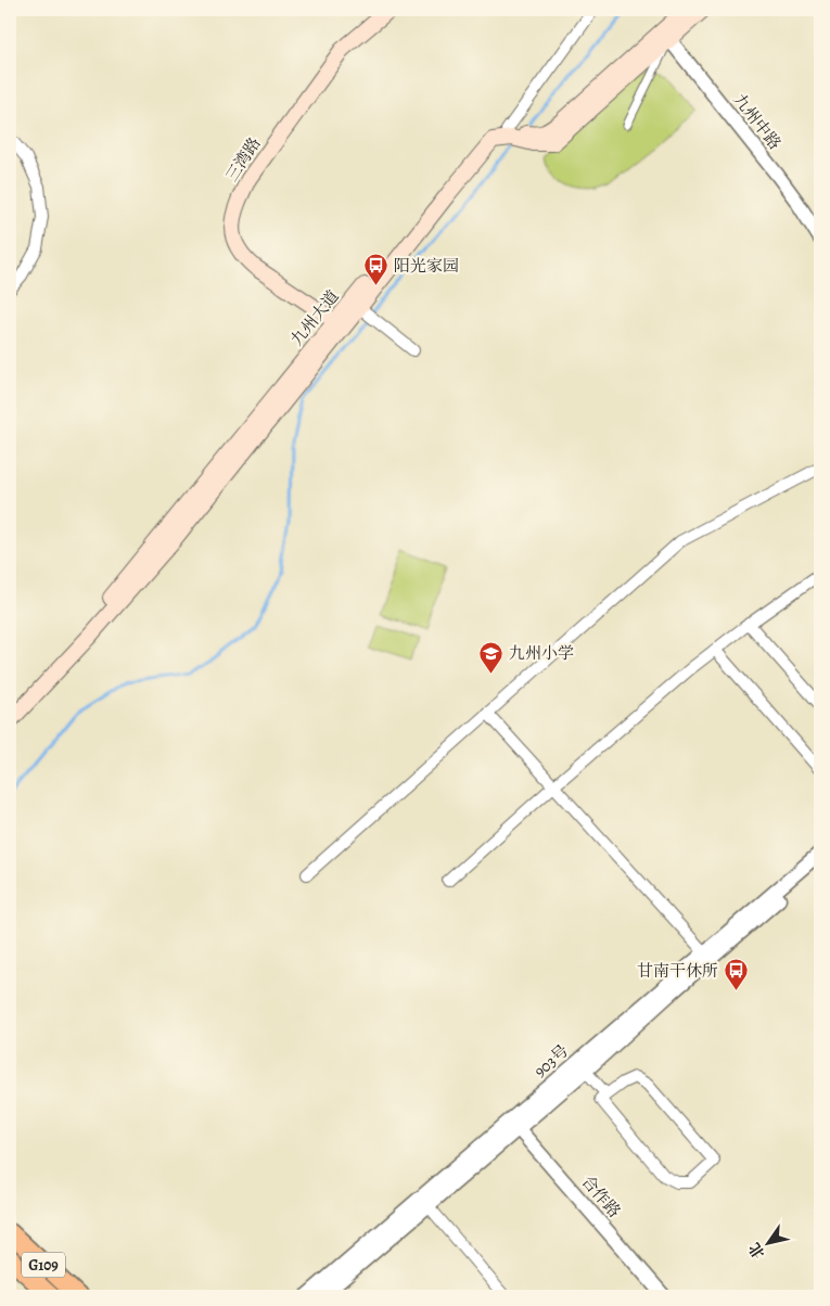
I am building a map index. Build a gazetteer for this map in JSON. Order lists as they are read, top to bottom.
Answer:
{
  "streets": {
    "highway": ["G109"],
    "main road": ["三湾路", "九州大道"],
    "street": ["九州中路", "903号", "合作路"]
  },
  "crossings": [
    ["三湾路", "九州大道"],
    ["903号", "合作路"]
  ],
  "places": {
    "bus stop": ["阳光家园", "甘南干休所"],
    "school or university": ["九州小学"]
  },
  "north": "bottom left"
}
